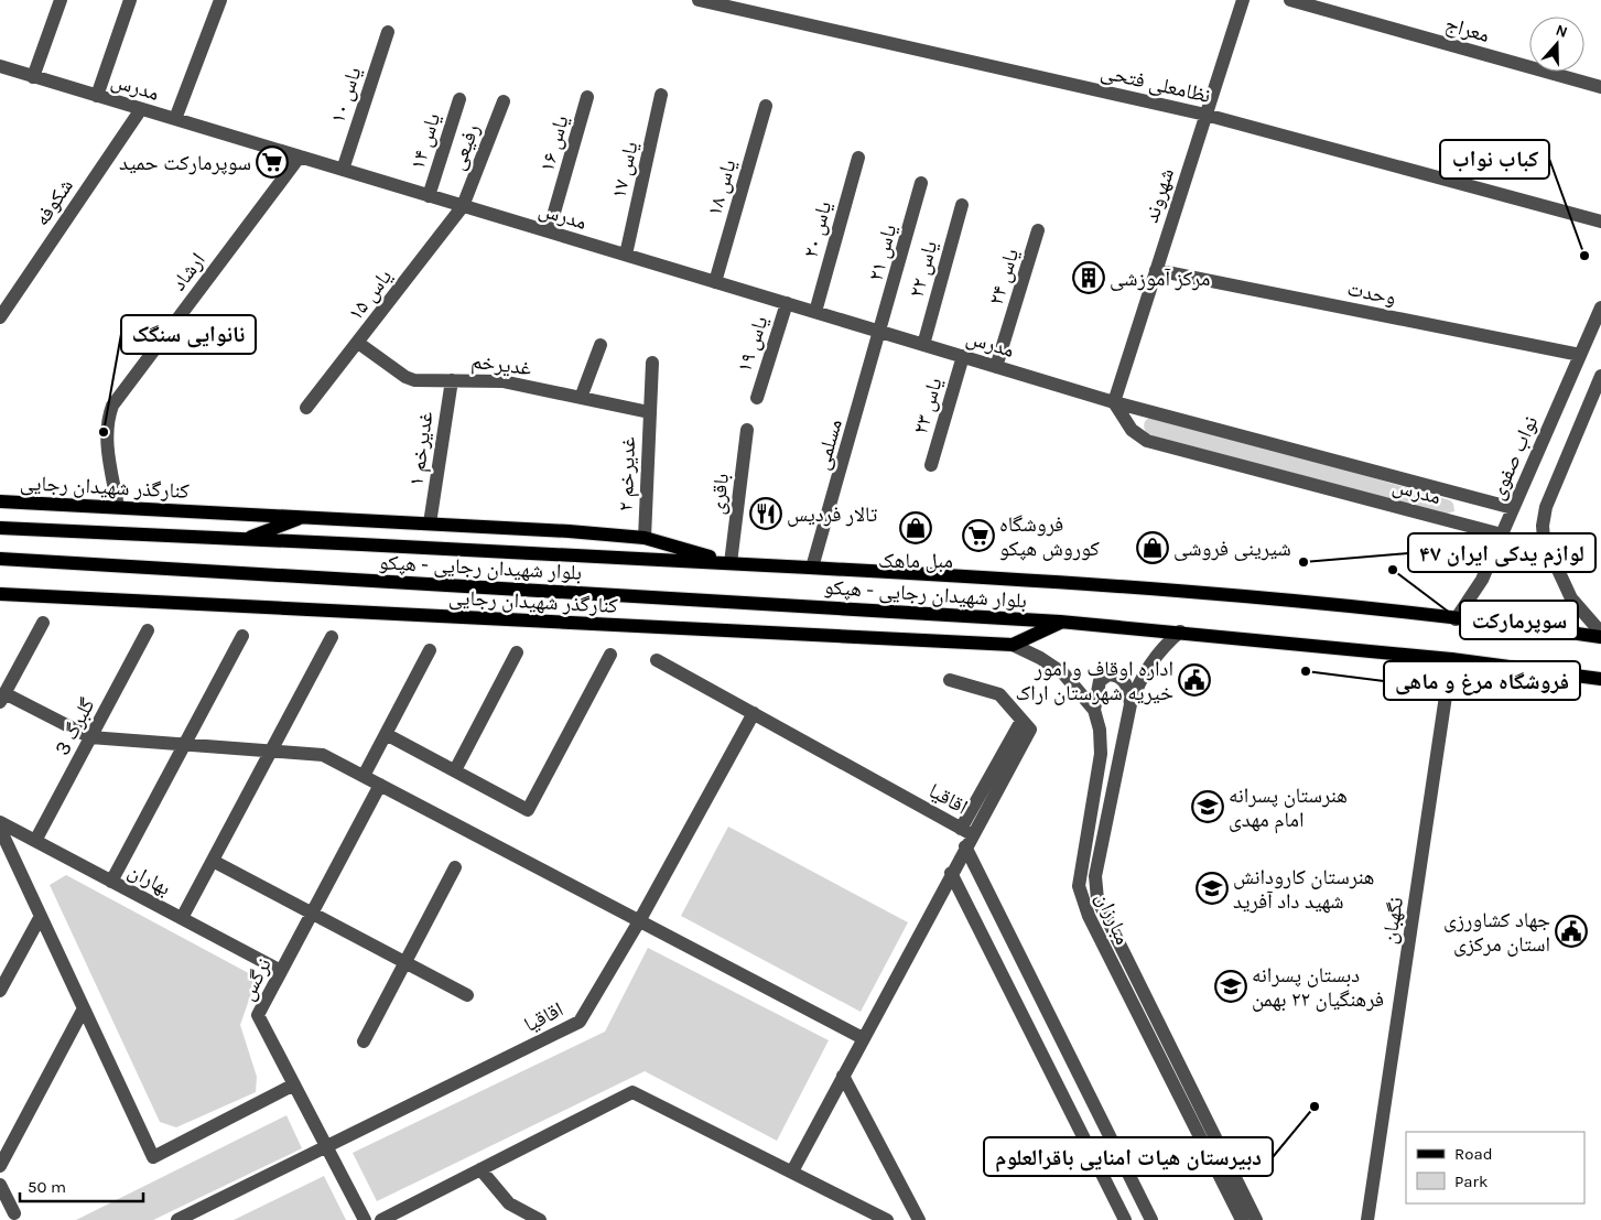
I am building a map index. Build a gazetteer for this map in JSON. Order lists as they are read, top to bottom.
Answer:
{
  "streets": {
    "main road": ["کنارگذر شهیدان رجایی", "بلوار شهیدان رجایی - هپکو"],
    "street": [
      "معراج",
      "نظامعلی فتحی",
      "مدرس",
      "یاس ۱۰",
      "یاس ۱۴",
      "یاس ۱۶",
      "رفیعی",
      "یاس ۱۷",
      "یاس ۱۸",
      "شهروند",
      "شکوفه",
      "یاس ۲۰",
      "یاس ۲۱",
      "یاس ۲۲",
      "ارشاد",
      "یاس ۲۴",
      "وحدت",
      "یاس ۱۵",
      "یاس ۱۹",
      "غدیرخم",
      "یاس ۲۳",
      "مسلمی",
      "غدیرخم ۱",
      "نواب صفوی",
      "غدیرخم ۲",
      "باقری",
      "گلبرگ 3",
      "اقاقیا",
      "بهاران",
      "مبارزان",
      "نگهبان",
      "نرگس"
    ]
  },
  "crossings": [
    ["نظامعلی فتحی", "شهروند"],
    ["مدرس", "یاس ۱۰"],
    ["مدرس", "یاس ۱۴"],
    ["مدرس", "یاس ۱۶"],
    ["مدرس", "رفیعی"],
    ["مدرس", "یاس ۱۷"],
    ["مدرس", "یاس ۱۸"],
    ["مدرس", "شهروند"],
    ["مدرس", "شکوفه"],
    ["مدرس", "یاس ۲۰"],
    ["مدرس", "یاس ۲۱"],
    ["مدرس", "یاس ۲۲"],
    ["مدرس", "ارشاد"],
    ["مدرس", "یاس ۲۴"],
    ["مدرس", "یاس ۱۵"],
    ["مدرس", "یاس ۱۹"],
    ["مدرس", "یاس ۲۳"],
    ["مدرس", "مسلمی"],
    ["مدرس", "نواب صفوی"],
    ["رفیعی", "یاس ۱۵"],
    ["شهروند", "وحدت"],
    ["یاس ۲۱", "مسلمی"],
    ["ارشاد", "کنارگذر شهیدان رجایی"],
    ["وحدت", "نواب صفوی"],
    ["یاس ۱۵", "غدیرخم"],
    ["غدیرخم", "غدیرخم ۱"],
    ["غدیرخم", "غدیرخم ۲"],
    ["مسلمی", "بلوار شهیدان رجایی - هپکو"],
    ["غدیرخم ۱", "کنارگذر شهیدان رجایی"],
    ["نواب صفوی", "بلوار شهیدان رجایی - هپکو"],
    ["غدیرخم ۲", "کنارگذر شهیدان رجایی"],
    ["کنارگذر شهیدان رجایی", "باقری"],
    ["کنارگذر شهیدان رجایی", "بلوار شهیدان رجایی - هپکو"],
    ["کنارگذر شهیدان رجایی", "مبارزان"],
    ["باقری", "بلوار شهیدان رجایی - هپکو"],
    ["بلوار شهیدان رجایی - هپکو", "مبارزان"],
    ["بلوار شهیدان رجایی - هپکو", "نگهبان"],
    ["گلبرگ 3", "بهاران"],
    ["اقاقیا", "نرگس"],
    ["بهاران", "نرگس"]
  ],
  "places": {
    "supermarket": ["سوپرمارکت حمید", "فروشگاه کوروش هپکو"],
    "other": [
      "کباب نواب",
      "نانوایی سنگک",
      "لوازم یدکی ایران ۴۷",
      "سوپرمارکت",
      "فروشگاه مرغ و ماهی",
      "دبیرستان هیات امنایی باقرالعلوم"
    ],
    "building": ["مرکز آموزشی"],
    "restaurant": ["تالار فردیس"],
    "shop": ["مبل ماهک", "شیرینی فروشی"],
    "public building": ["اداره اوقاف و امور خیریه شهرستان اراک", "جهاد کشاورزی استان مرکزی"],
    "school or university": ["هنرستان پسرانه امام مهدی", "هنرستان کارودانش شهید داد آفرید", "دبستان پسرانه فرهنگیان ۲۲ بهمن"]
  },
  "legend": ["Road", "Park"],
  "scale_bar": "50 m",
  "north": "top"
}
